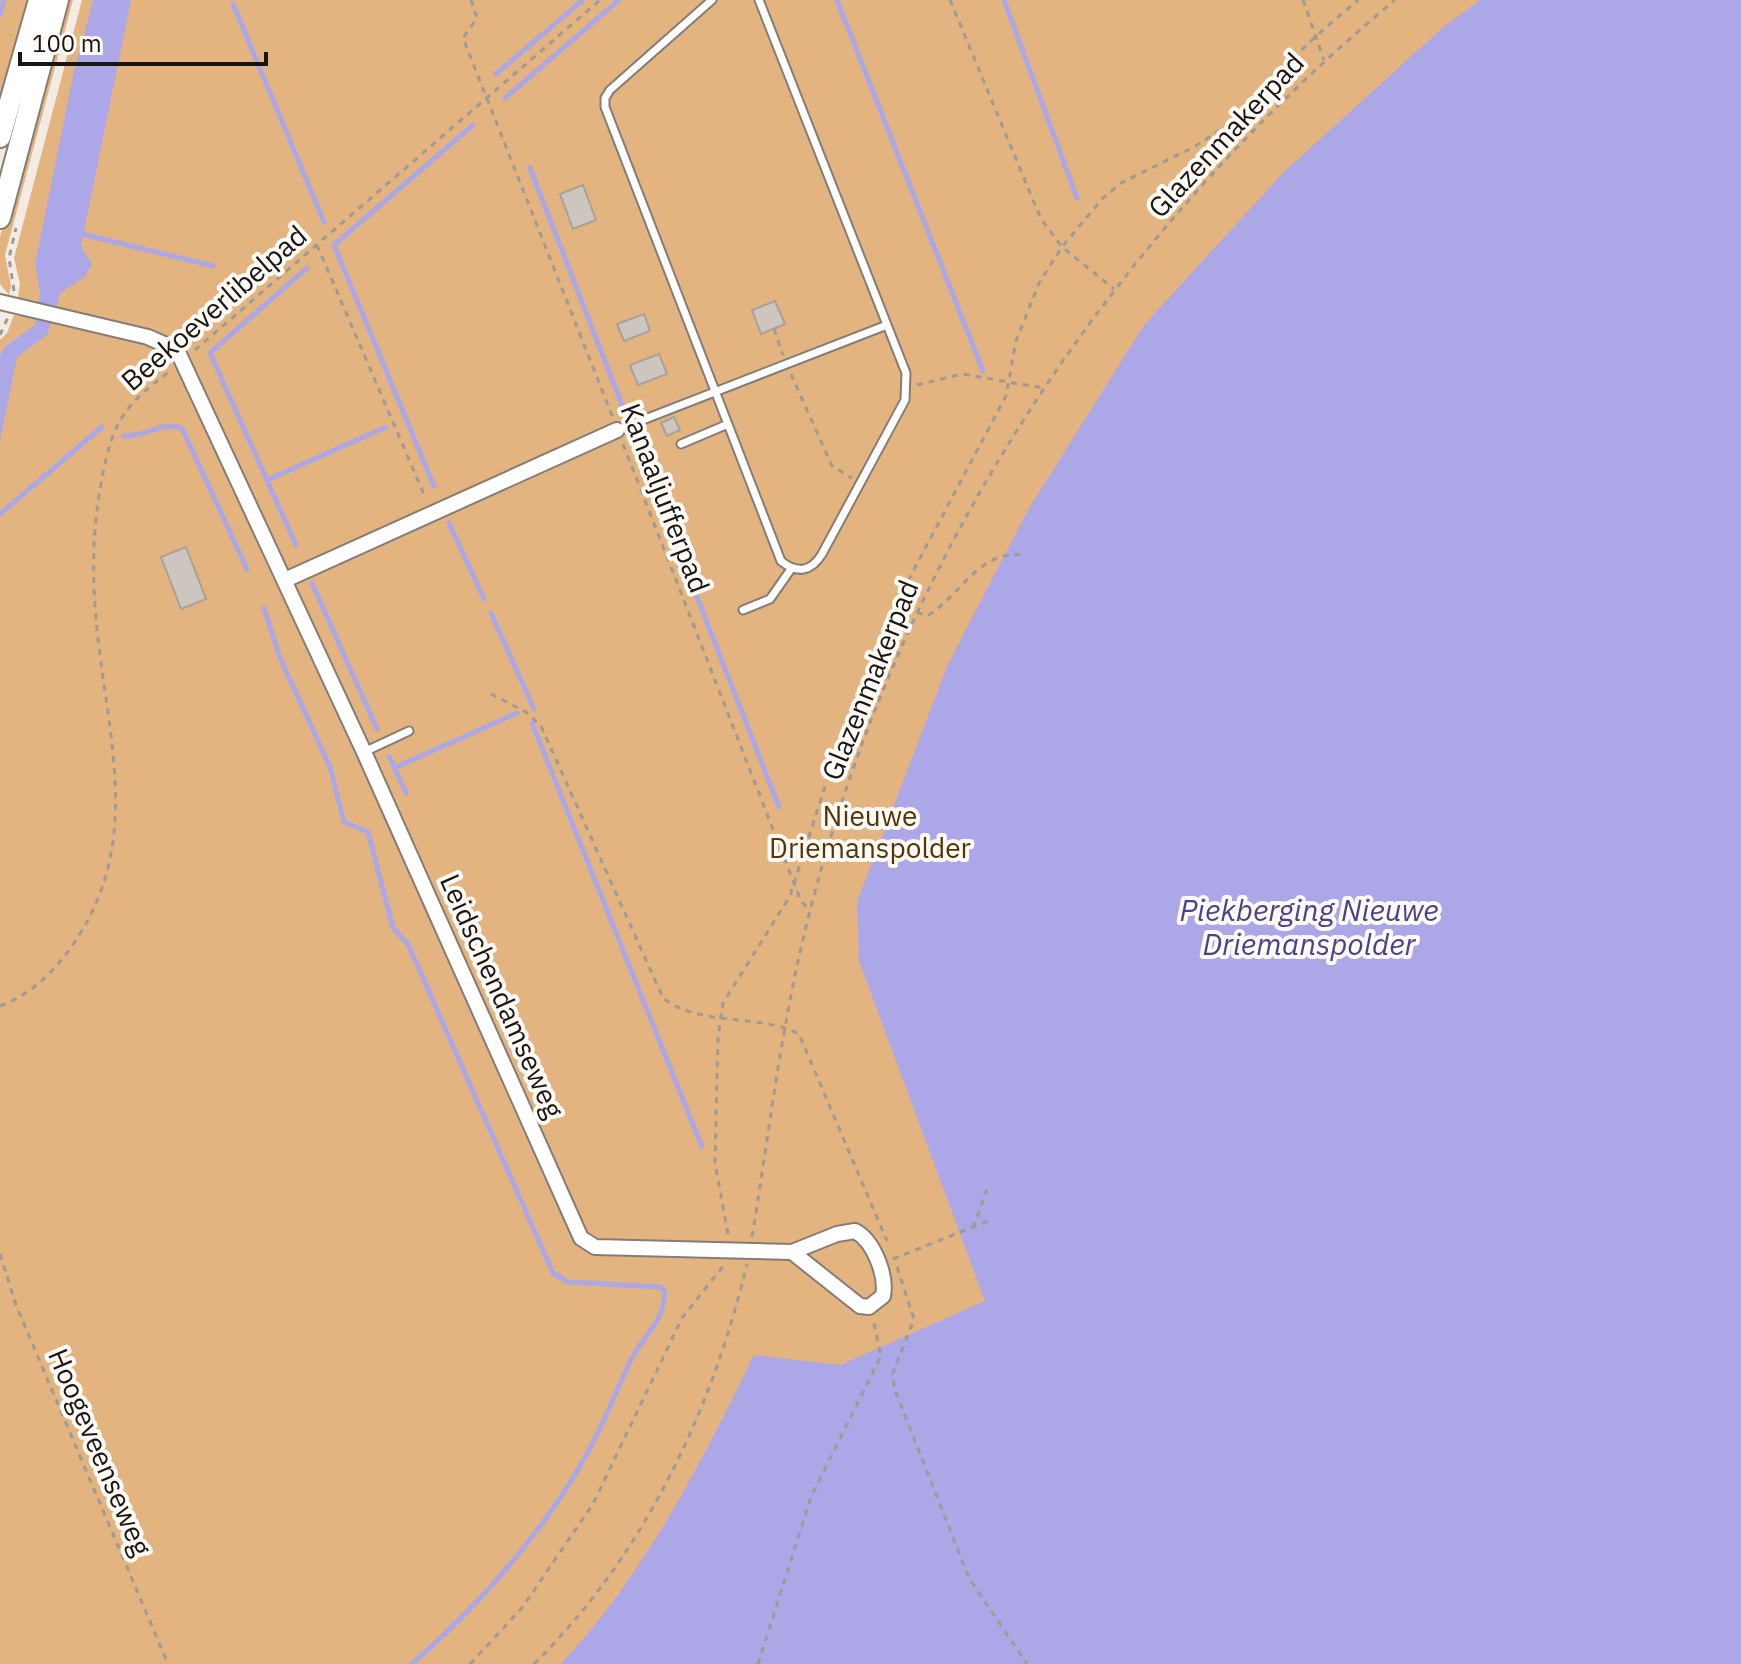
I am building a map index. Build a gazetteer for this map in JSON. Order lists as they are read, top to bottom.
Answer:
{
  "streets": {
    "street": ["Leidschendamseweg"],
    "path": [
      "Glazenmakerpad",
      "Beekoeverlibelpad",
      "Kanaaljufferpad",
      "Hoogeveenseweg"
    ]
  },
  "crossings": [
    ["Glazenmakerpad", "Kanaaljufferpad"],
    ["Glazenmakerpad", "Leidschendamseweg"],
    ["Beekoeverlibelpad", "Kanaaljufferpad"],
    ["Beekoeverlibelpad", "Leidschendamseweg"]
  ],
  "water": ["Piekberging Nieuwe Driemanspolder"],
  "parks": ["Nieuwe Driemanspolder"],
  "scale_bar": "100 m"
}
